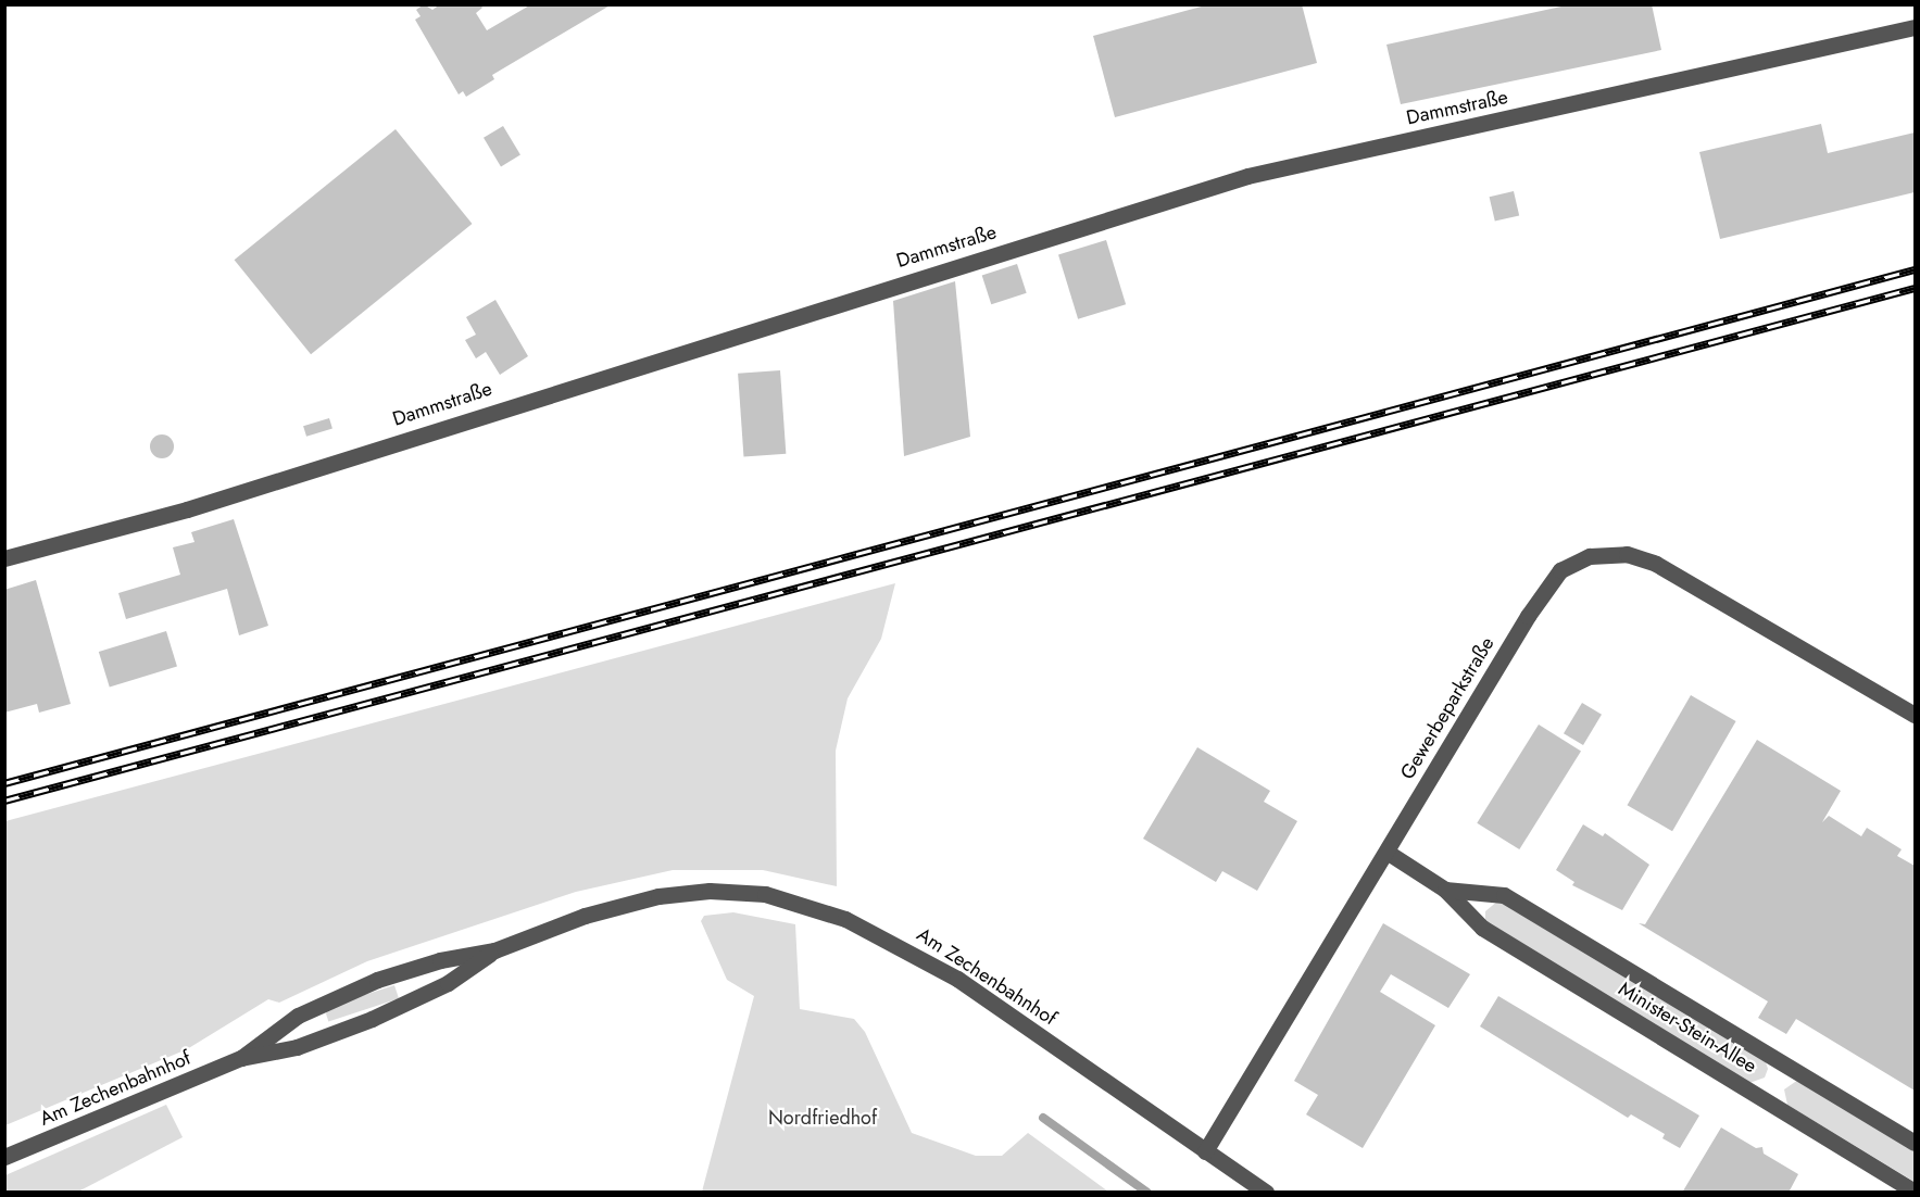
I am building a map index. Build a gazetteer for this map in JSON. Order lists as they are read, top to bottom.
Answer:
{
  "streets": {
    "street": [
      "Dammstraße",
      "Gewerbeparkstraße",
      "Am Zechenbahnhof",
      "Minister-Stein-Allee"
    ]
  },
  "crossings": [
    ["Gewerbeparkstraße", "Am Zechenbahnhof"],
    ["Gewerbeparkstraße", "Minister-Stein-Allee"]
  ],
  "parks": ["Nordfriedhof"]
}
